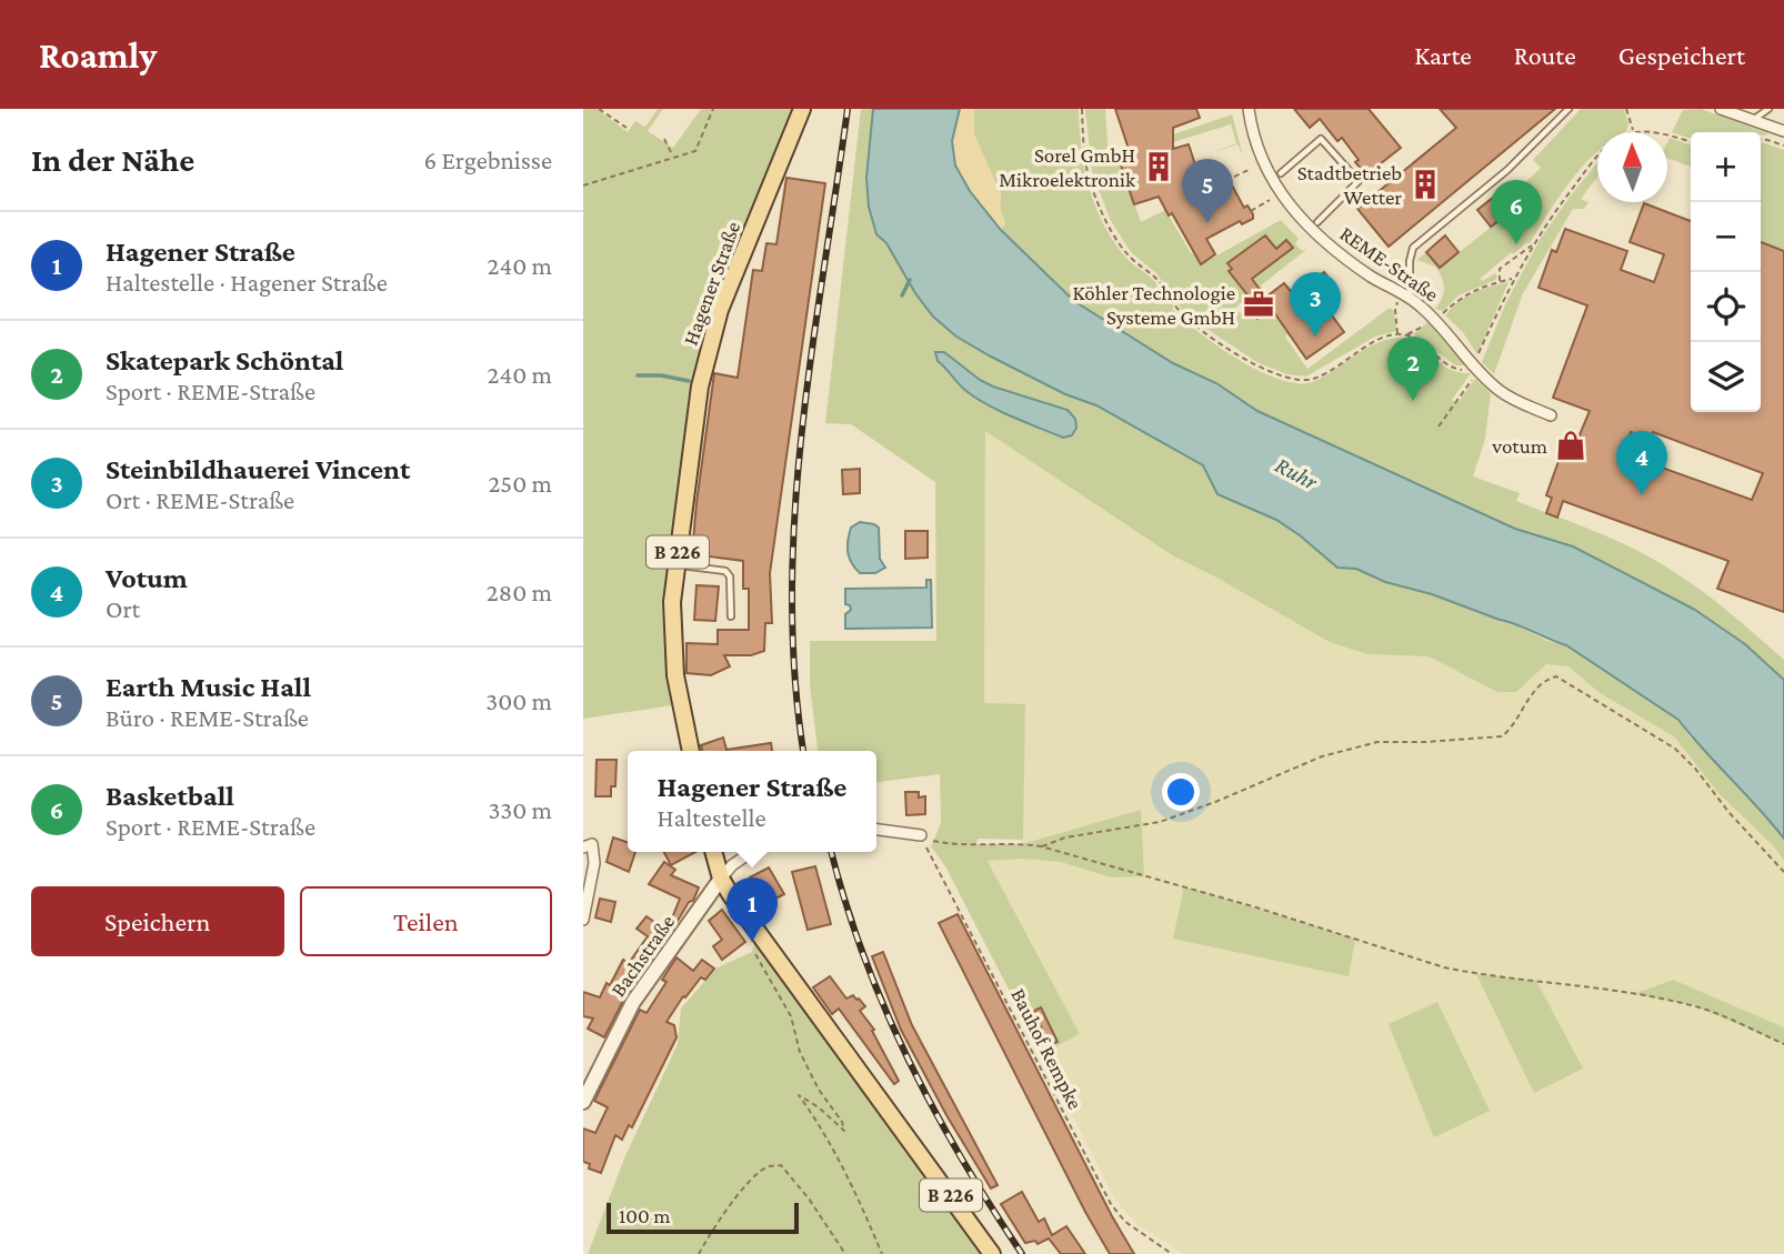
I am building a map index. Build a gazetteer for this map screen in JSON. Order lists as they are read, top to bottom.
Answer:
{
  "streets": {
    "main road": ["Hagener Straße", "B 226"],
    "street": ["REME-Straße", "Bachstraße"],
    "path": ["Bauhof Rempke"]
  },
  "crossings": [
    ["B 226", "Bachstraße"]
  ],
  "water": ["Ruhr"],
  "places": {
    "building": ["Sorel GmbH Mikroelektronik", "Stadtbetrieb Wetter"],
    "office": ["Köhler Technologie Systeme GmbH"],
    "shop": ["votum"]
  },
  "scale_bar": "100 m",
  "north": "top",
  "page": {
    "header": "Roamly",
    "nav": ["Karte", "Route", "Gespeichert"],
    "heading": ["In der Nähe", "6 Ergebnisse"],
    "map_buttons": ["+", "−"],
    "pins": [
      "5",
      "6",
      "3",
      "2",
      "4",
      "1"
    ],
    "list": [
      {
        "mark": "1",
        "name": "Hagener Straße",
        "note": "Haltestelle · Hagener Straße",
        "value": "240 m"
      },
      {
        "mark": "2",
        "name": "Skatepark Schöntal",
        "note": "Sport · REME-Straße",
        "value": "240 m"
      },
      {
        "mark": "3",
        "name": "Steinbildhauerei Vincent",
        "note": "Ort · REME-Straße",
        "value": "250 m"
      },
      {
        "mark": "4",
        "name": "Votum",
        "note": "Ort",
        "value": "280 m"
      },
      {
        "mark": "5",
        "name": "Earth Music Hall",
        "note": "Büro · REME-Straße",
        "value": "300 m"
      },
      {
        "mark": "6",
        "name": "Basketball",
        "note": "Sport · REME-Straße",
        "value": "330 m"
      }
    ],
    "popup": ["Hagener Straße", "Haltestelle"],
    "buttons": ["Speichern", "Teilen"],
    "scale": "100 m"
  }
}
